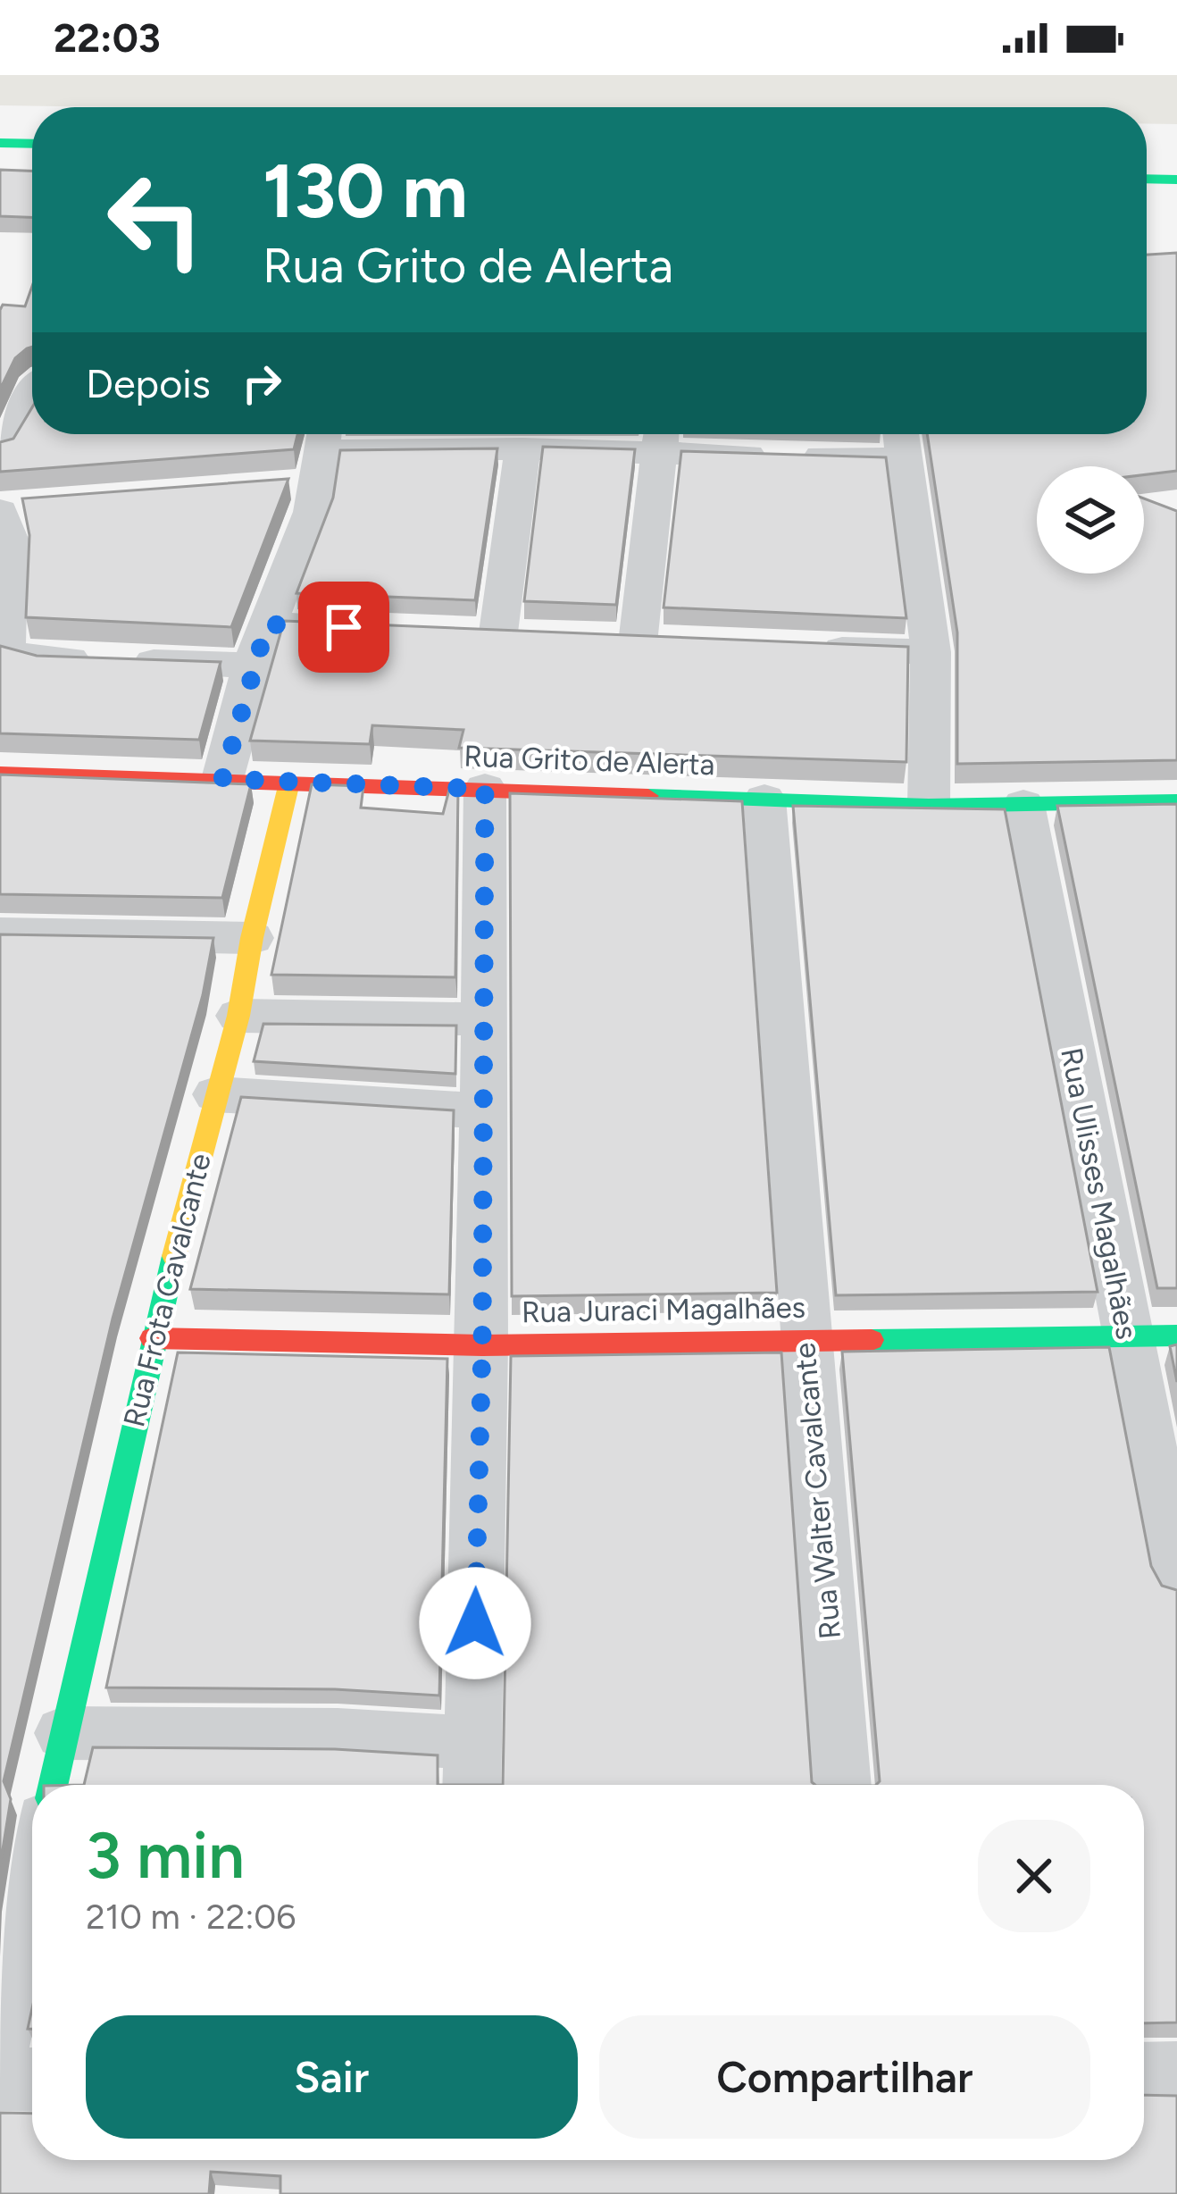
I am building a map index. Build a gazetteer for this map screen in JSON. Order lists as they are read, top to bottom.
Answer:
{
  "streets": {
    "street": [
      "Rua Grito de Alerta",
      "Rua Ulisses Magalhães",
      "Rua Frota Cavalcante",
      "Rua Juraci Magalhães",
      "Rua Walter Cavalcante"
    ]
  },
  "crossings": [
    ["Rua Grito de Alerta", "Rua Ulisses Magalhães"],
    ["Rua Grito de Alerta", "Rua Frota Cavalcante"],
    ["Rua Grito de Alerta", "Rua Walter Cavalcante"],
    ["Rua Ulisses Magalhães", "Rua Juraci Magalhães"],
    ["Rua Frota Cavalcante", "Rua Juraci Magalhães"],
    ["Rua Juraci Magalhães", "Rua Walter Cavalcante"]
  ],
  "page": {
    "status": "22:03",
    "turn": ["130 m", "Rua Grito de Alerta"],
    "then": "Depois",
    "heading": ["3 min", "210 m · 22:06"],
    "buttons": ["Sair", "Compartilhar"]
  }
}
